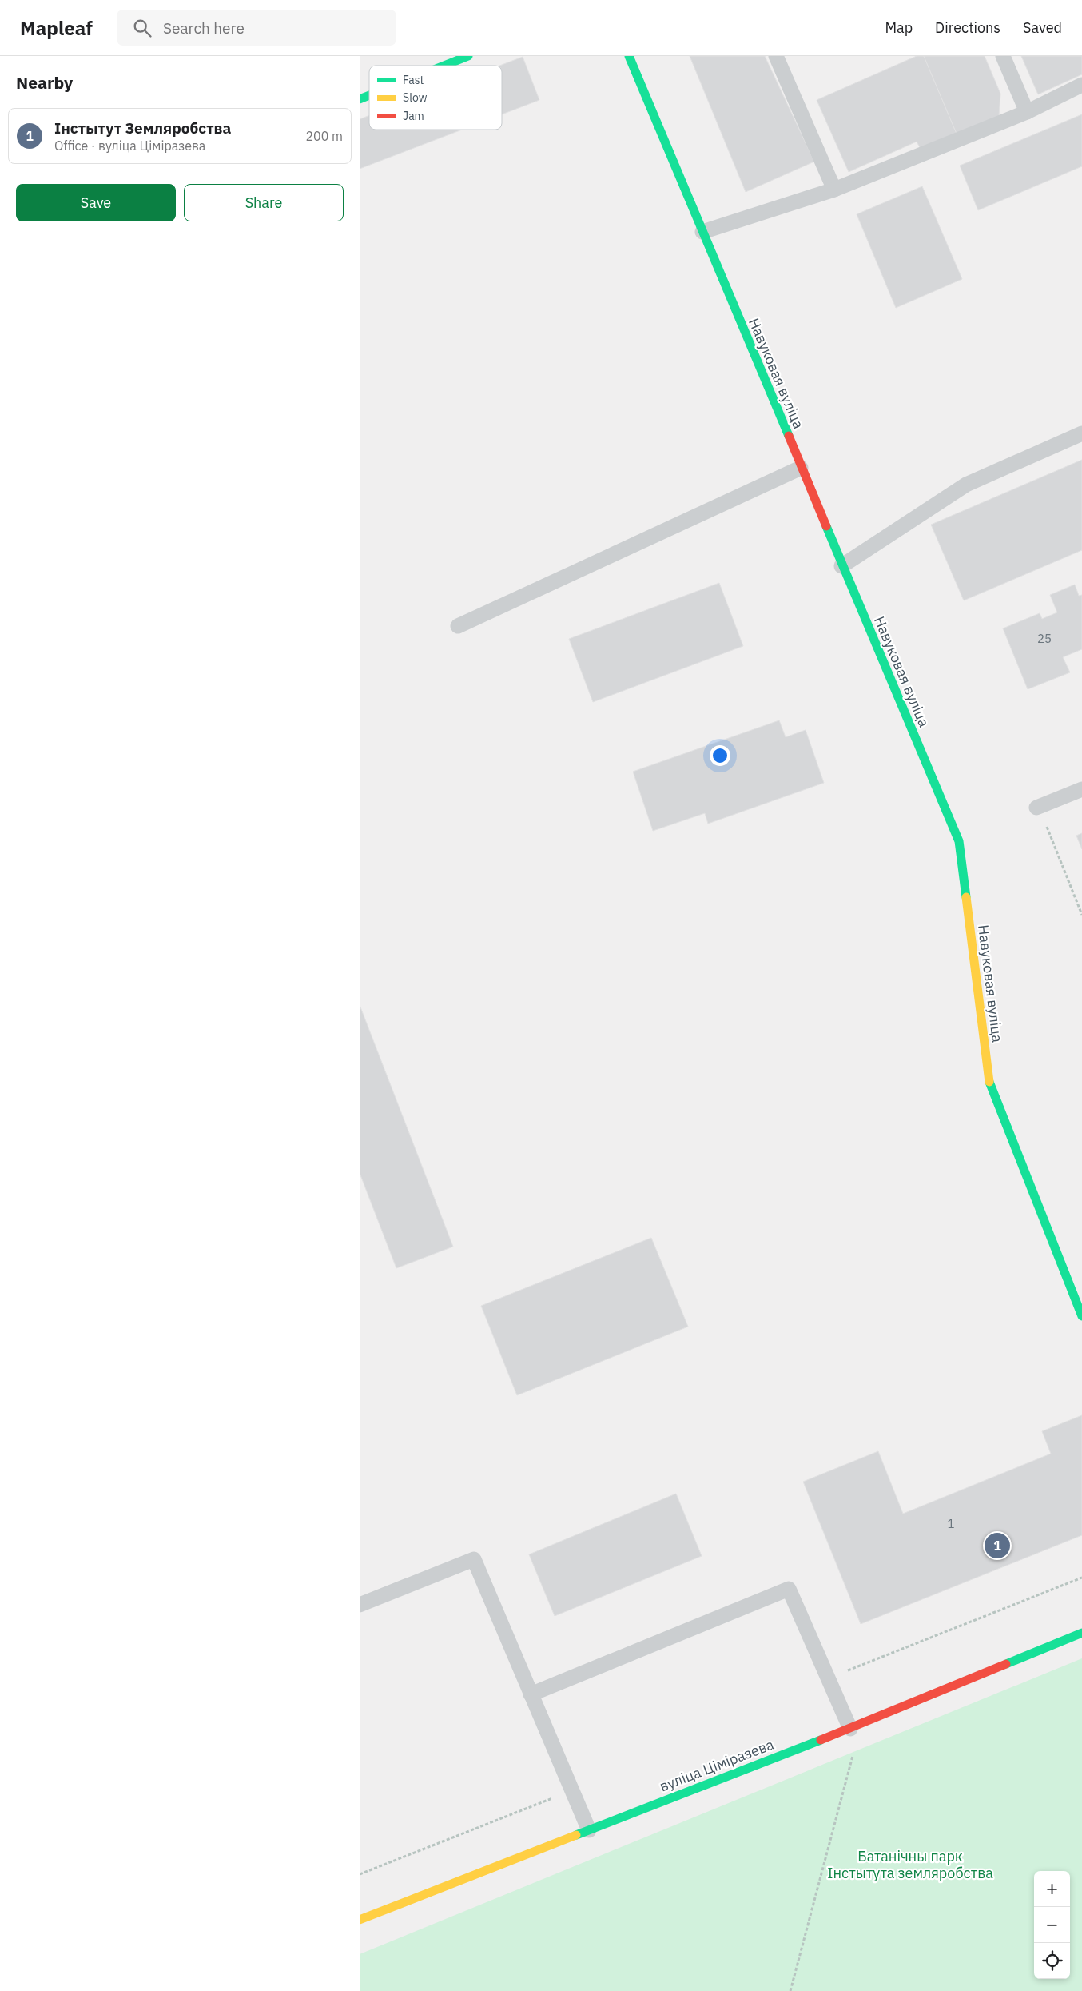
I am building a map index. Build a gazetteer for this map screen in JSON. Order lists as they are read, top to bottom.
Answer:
{
  "streets": {
    "street": ["Навуковая вуліца", "вуліца Ціміразева"]
  },
  "parks": ["Батанічны парк Інстытута земляробства"],
  "house_numbers": ["25", "1"],
  "legend": ["Fast", "Slow", "Jam"],
  "page": {
    "header": "Mapleaf",
    "search": "Search here",
    "nav": ["Map", "Directions", "Saved"],
    "heading": "Nearby",
    "list": [
      {
        "mark": "1",
        "name": "Інстытут Земляробства",
        "note": "Office · вуліца Ціміразева",
        "value": "200 m"
      }
    ],
    "buttons": ["Save", "Share"],
    "pins": "1",
    "map_buttons": ["+", "−"]
  }
}
